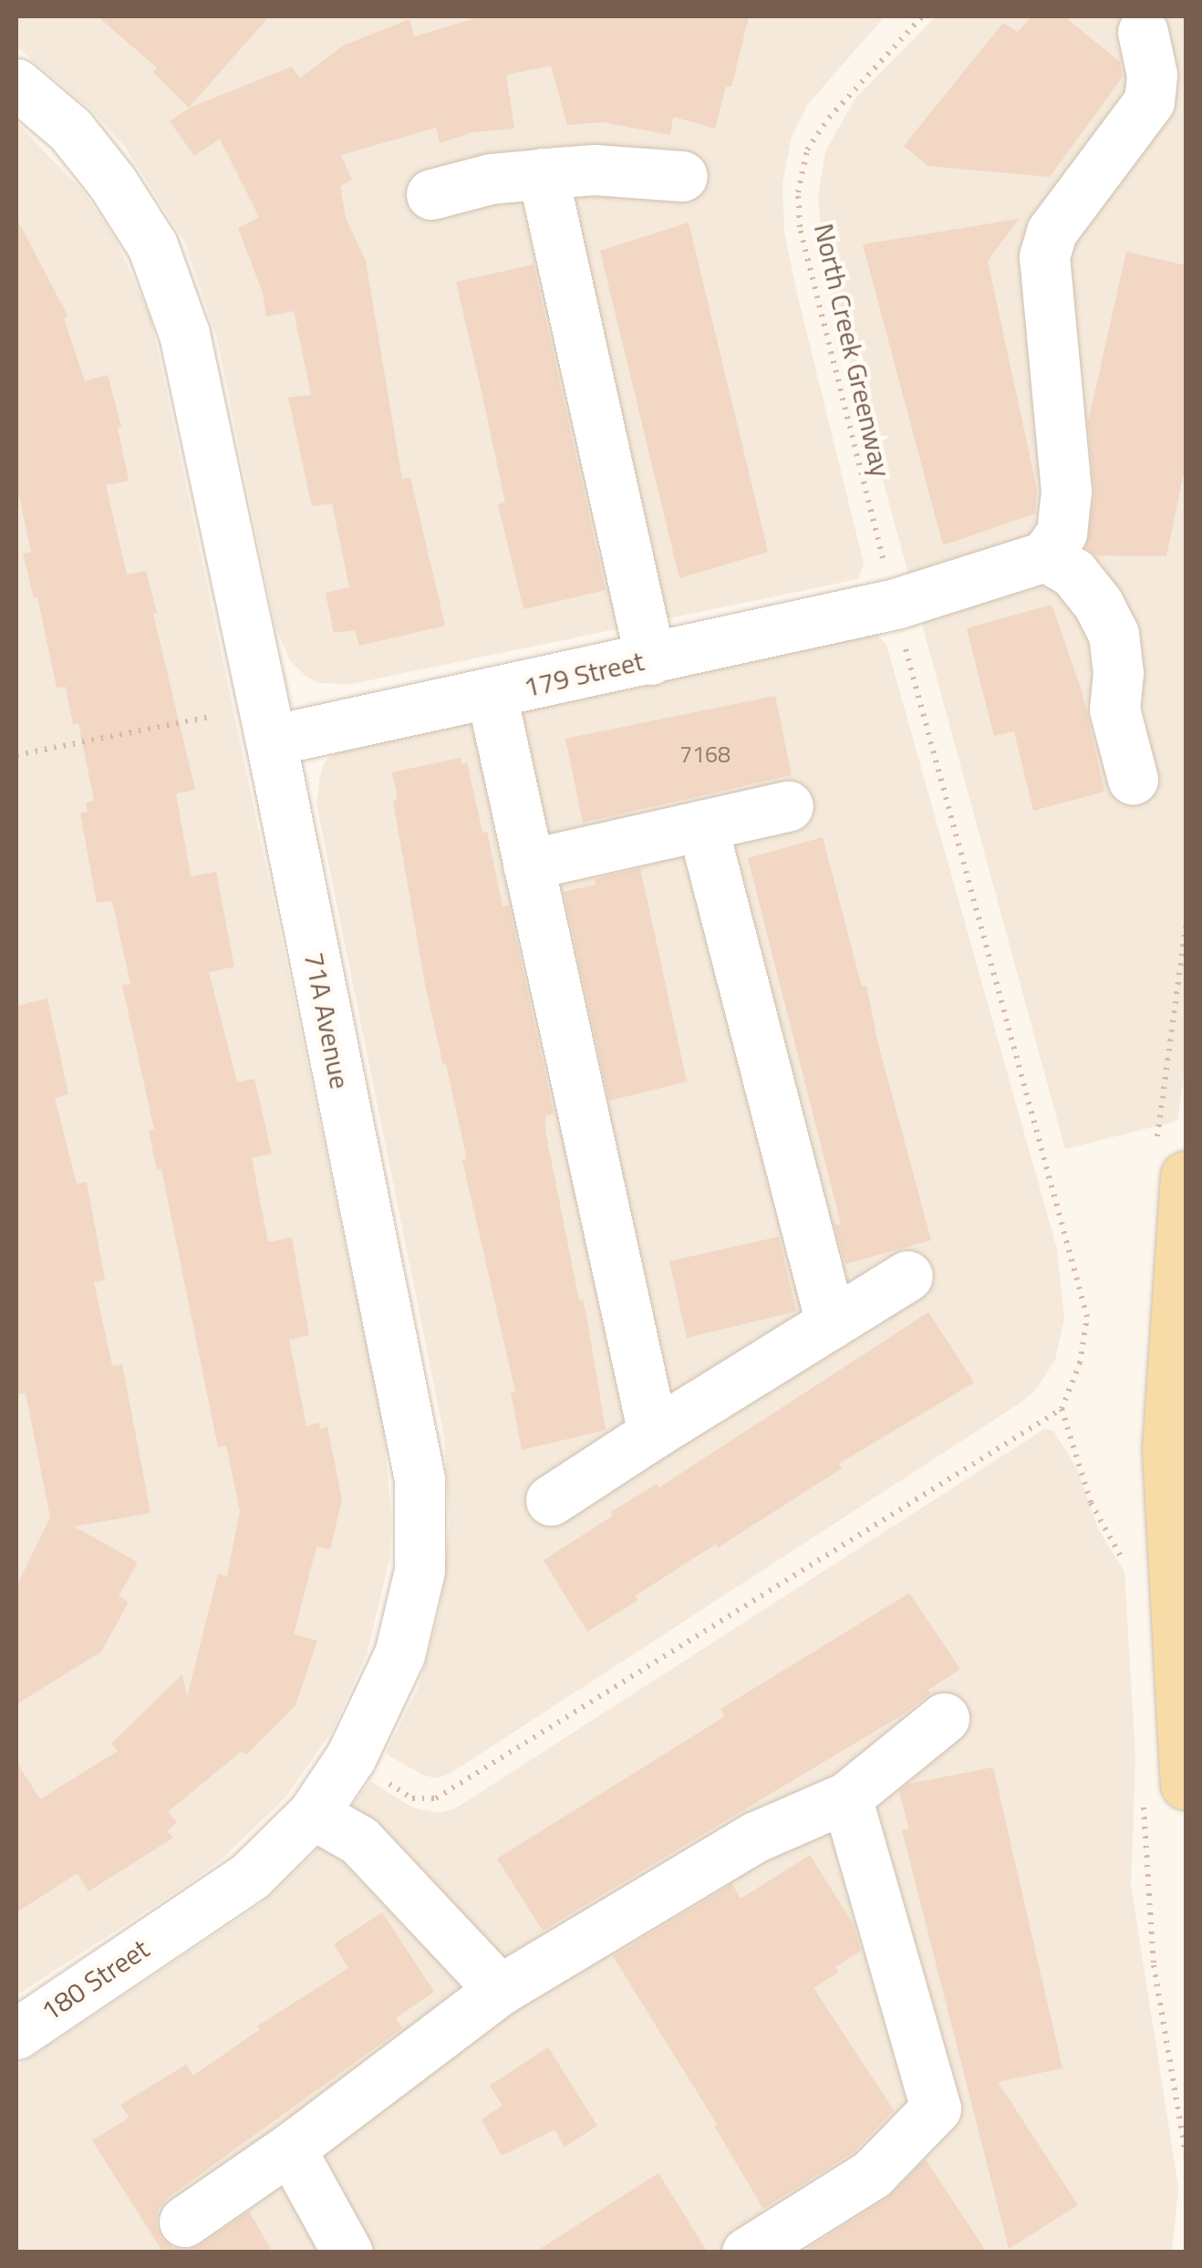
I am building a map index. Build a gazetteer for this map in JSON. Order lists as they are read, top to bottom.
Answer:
{
  "streets": {
    "street": ["179 Street", "71A Avenue", "180 Street"],
    "path": ["North Creek Greenway"]
  },
  "crossings": [
    ["North Creek Greenway", "179 Street"],
    ["179 Street", "71A Avenue"],
    ["71A Avenue", "180 Street"]
  ],
  "house_numbers": ["7168"]
}
